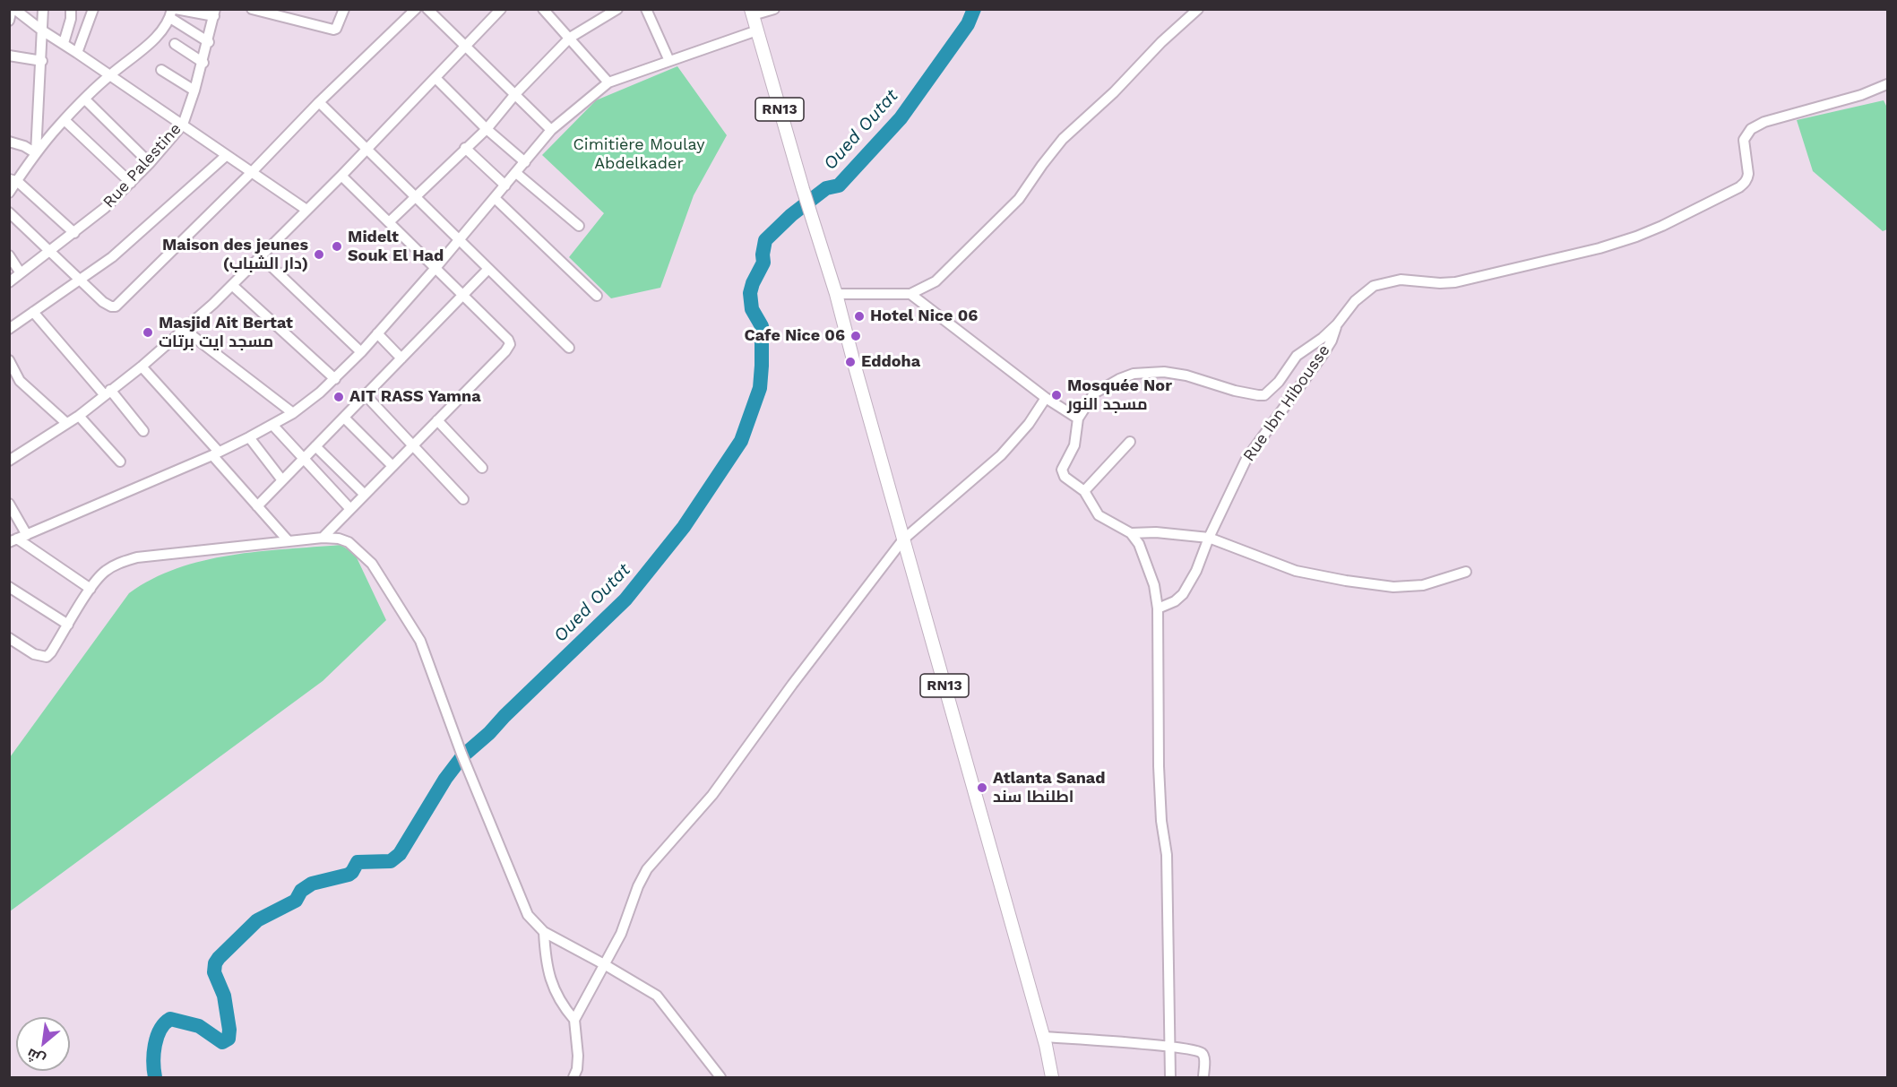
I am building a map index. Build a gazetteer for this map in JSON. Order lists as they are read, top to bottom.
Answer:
{
  "streets": {
    "main road": ["RN13"],
    "street": ["Rue Palestine", "Rue Ibn Hibousse"]
  },
  "water": ["Oued Outat"],
  "parks": ["Cimitière Moulay Abdelkader"],
  "places": [
    "Midelt Souk El Had",
    "Maison des jeunes (دار الشباب)",
    "Hotel Nice 06",
    "Masjid Ait Bertat مسجد ايت برتات",
    "Cafe Nice 06",
    "Eddoha",
    "Mosquée Nor مسجد النور",
    "AIT RASS Yamna",
    "Atlanta Sanad اطلنطا سند"
  ],
  "north": "bottom left"
}
